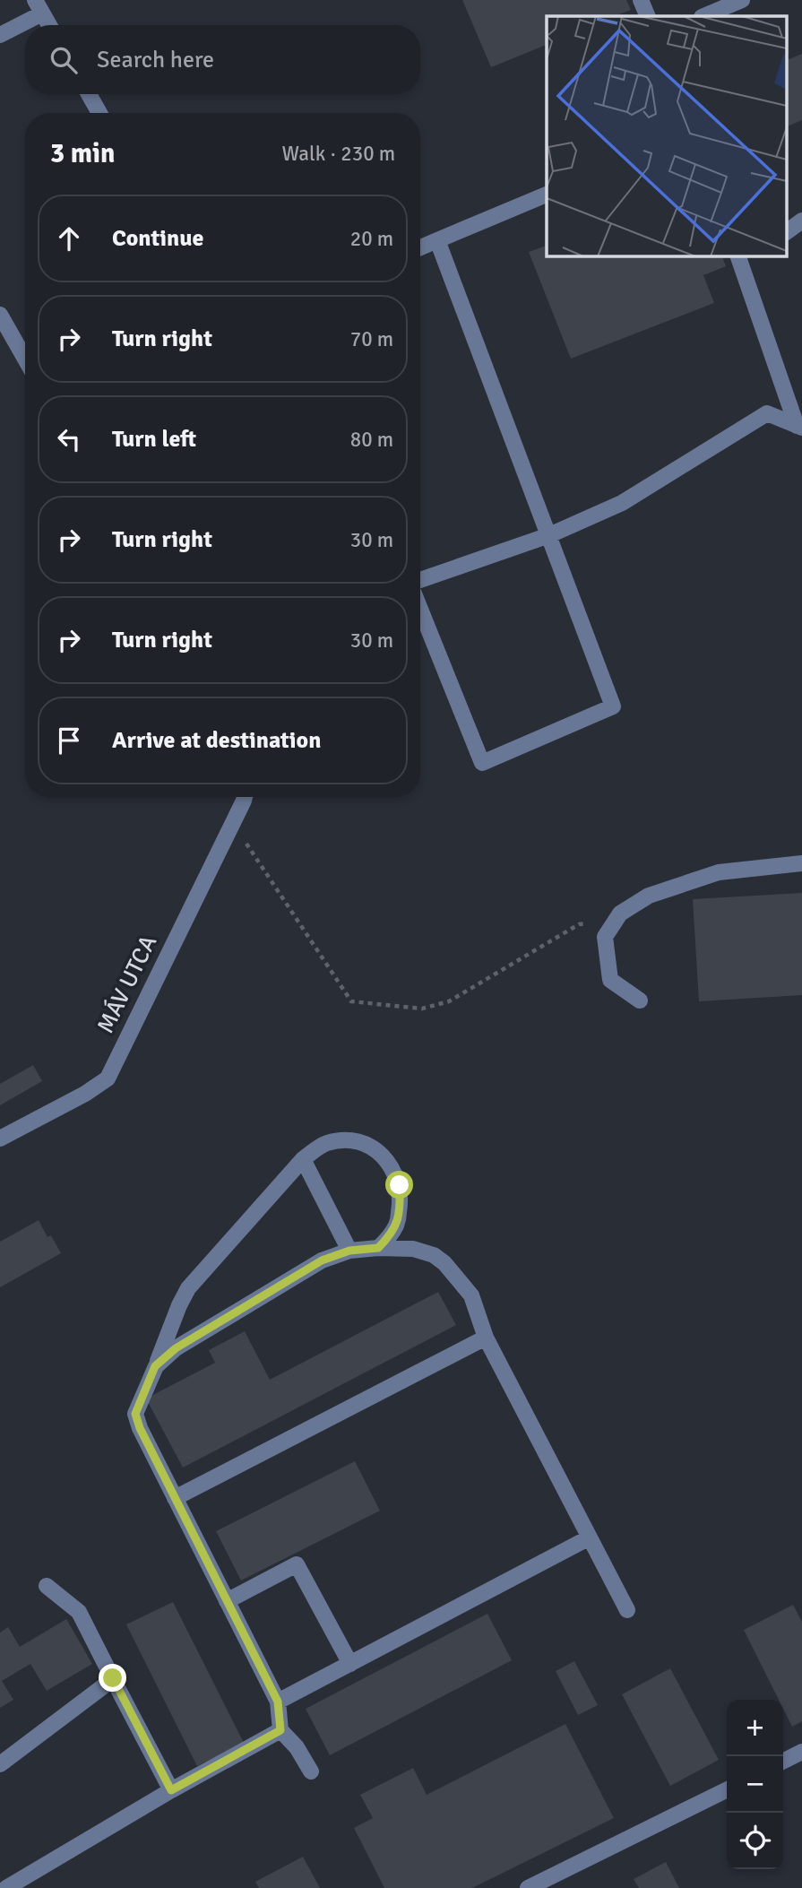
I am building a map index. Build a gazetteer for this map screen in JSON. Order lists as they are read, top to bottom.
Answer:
{
  "streets": {
    "street": ["MÁV UTCA"]
  },
  "page": {
    "search": "Search here",
    "heading": ["3 min", "Walk · 230 m"],
    "list": [
      ["Continue", "20 m"],
      ["Turn right", "70 m"],
      ["Turn left", "80 m"],
      ["Turn right", "30 m"],
      ["Turn right", "30 m"],
      "Arrive at destination"
    ],
    "map_buttons": ["+", "−"]
  }
}
